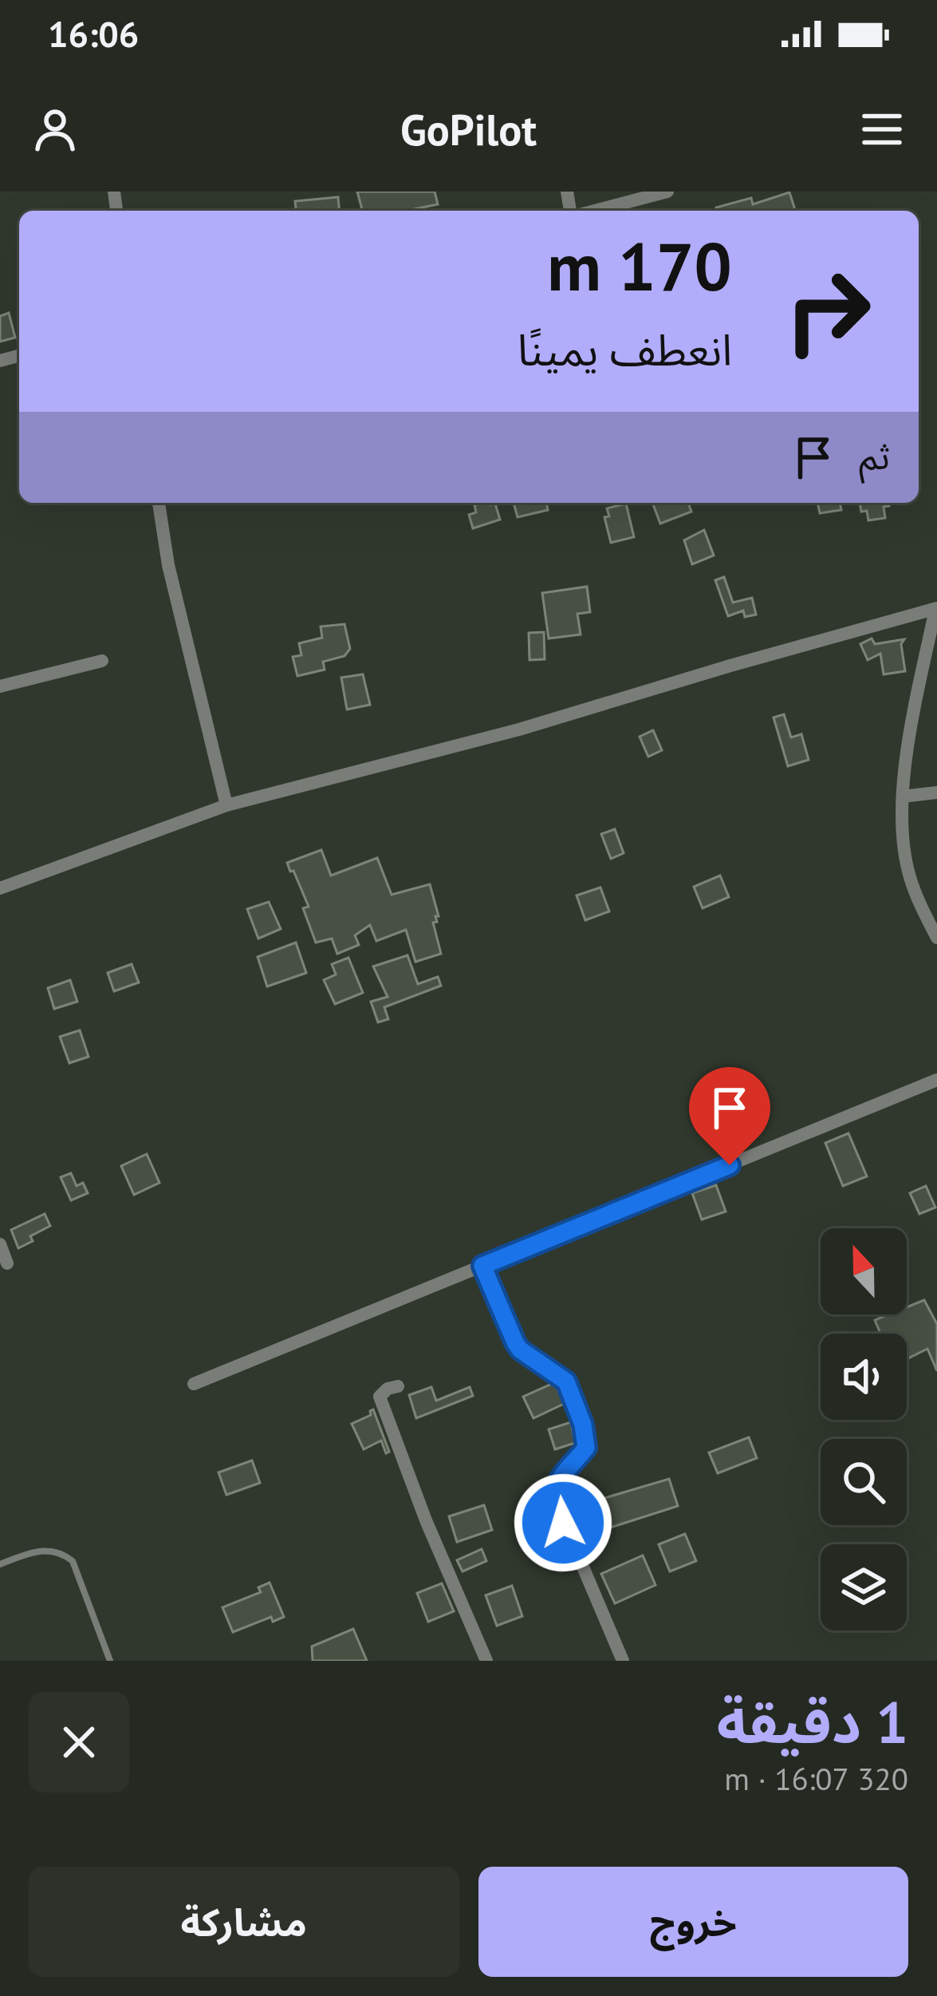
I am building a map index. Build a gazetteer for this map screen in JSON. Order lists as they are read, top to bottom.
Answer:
{
  "north": "top",
  "page": {
    "status": "16:06",
    "header": "GoPilot",
    "turn": ["170 m", "انعطف يمينًا"],
    "then": "ثم",
    "heading": ["1 دقيقة", "320 m · 16:07"],
    "buttons": ["خروج", "مشاركة"]
  }
}
